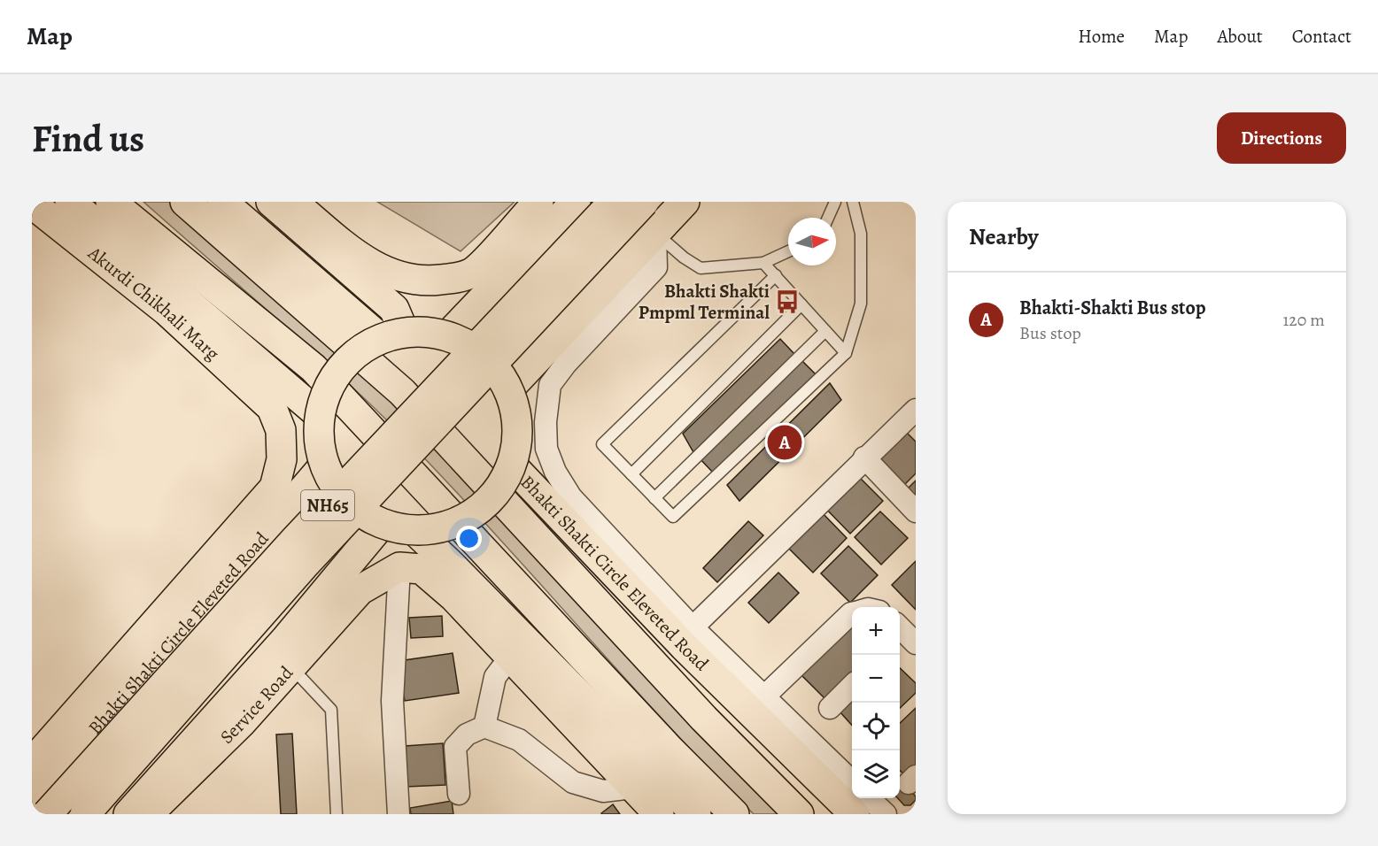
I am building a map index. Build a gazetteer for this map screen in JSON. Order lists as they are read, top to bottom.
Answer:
{
  "streets": {
    "main road": [
      "Akurdi Chikhali Marg",
      "NH65",
      "Bhakti Shakti Circle Eleveted Road",
      "Service Road"
    ]
  },
  "places": {
    "bus stop": ["Bhakti Shakti Pmpml Terminal"]
  },
  "north": "right",
  "page": {
    "header": "Map",
    "nav": [
      "Home",
      "Map",
      "About",
      "Contact"
    ],
    "buttons": "Directions",
    "title": "Find us",
    "heading": "Nearby",
    "list": [
      {
        "mark": "A",
        "name": "Bhakti-Shakti Bus stop",
        "note": "Bus stop",
        "value": "120 m"
      }
    ],
    "pins": "A",
    "map_buttons": ["+", "−"]
  }
}
